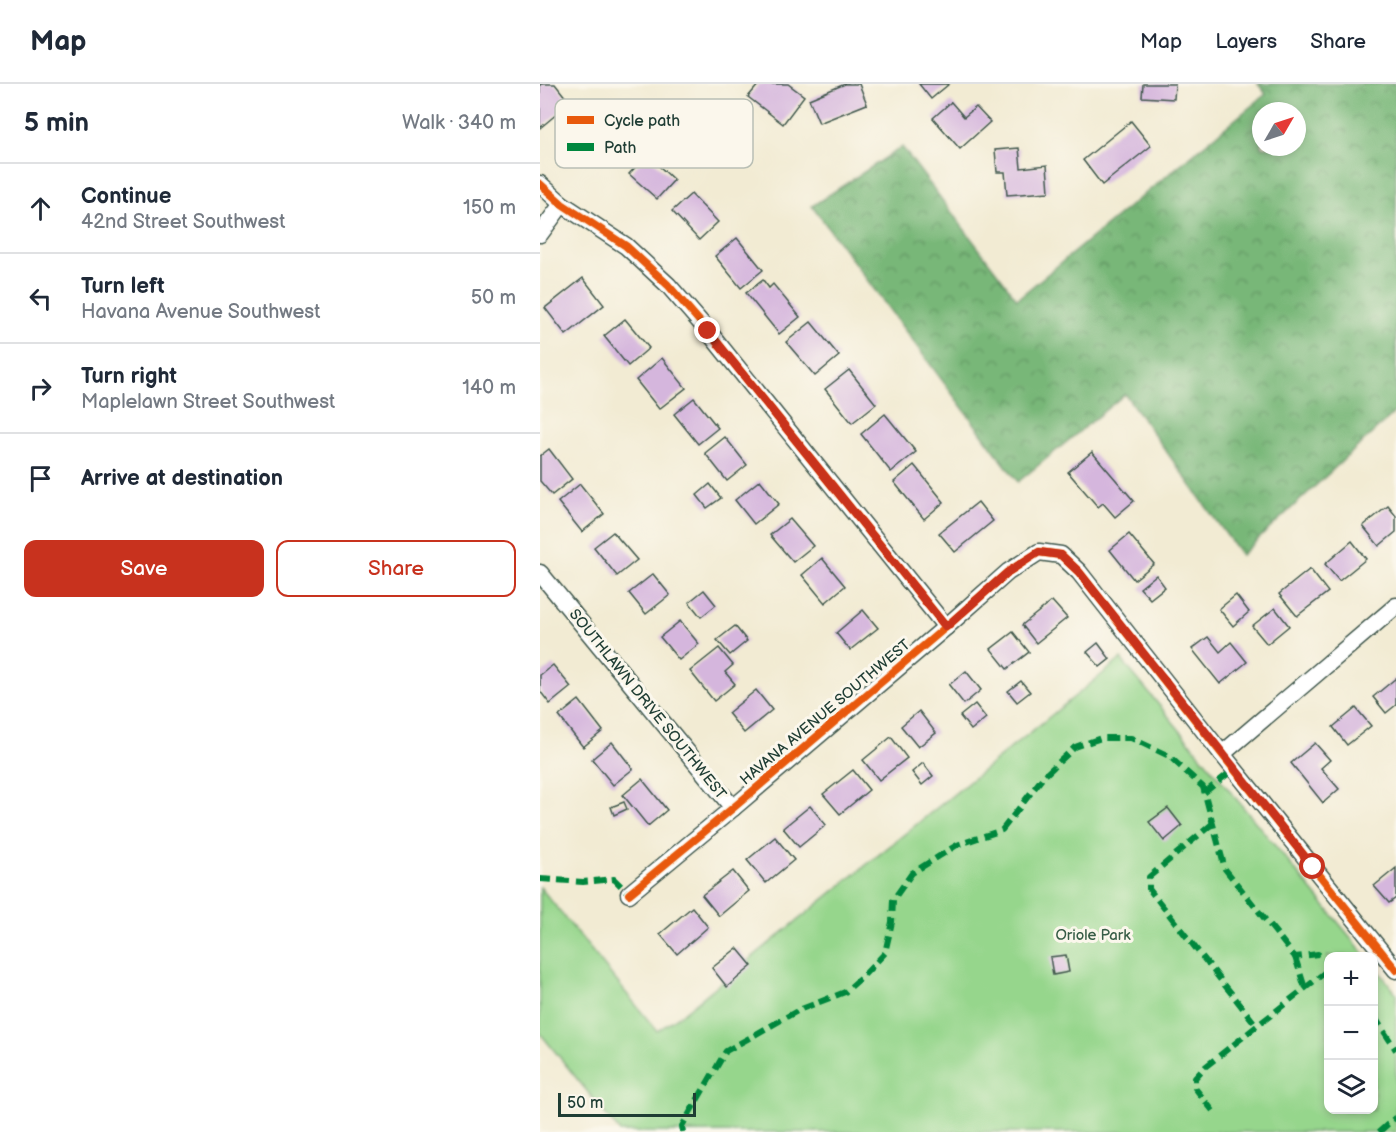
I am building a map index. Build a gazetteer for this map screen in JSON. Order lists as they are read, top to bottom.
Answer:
{
  "streets": {
    "street": ["SOUTHLAWN DRIVE SOUTHWEST", "HAVANA AVENUE SOUTHWEST"]
  },
  "crossings": [
    ["SOUTHLAWN DRIVE SOUTHWEST", "HAVANA AVENUE SOUTHWEST"]
  ],
  "parks": ["Oriole Park"],
  "legend": ["Cycle path", "Path"],
  "scale_bar": "50 m",
  "north": "top right",
  "page": {
    "header": "Map",
    "nav": ["Map", "Layers", "Share"],
    "heading": ["5 min", "Walk · 340 m"],
    "list": [
      ["Continue", "42nd Street Southwest", "150 m"],
      ["Turn left", "Havana Avenue Southwest", "50 m"],
      ["Turn right", "Maplelawn Street Southwest", "140 m"],
      "Arrive at destination"
    ],
    "buttons": ["Save", "Share"],
    "map_buttons": ["+", "−"],
    "scale": "50 m"
  }
}
